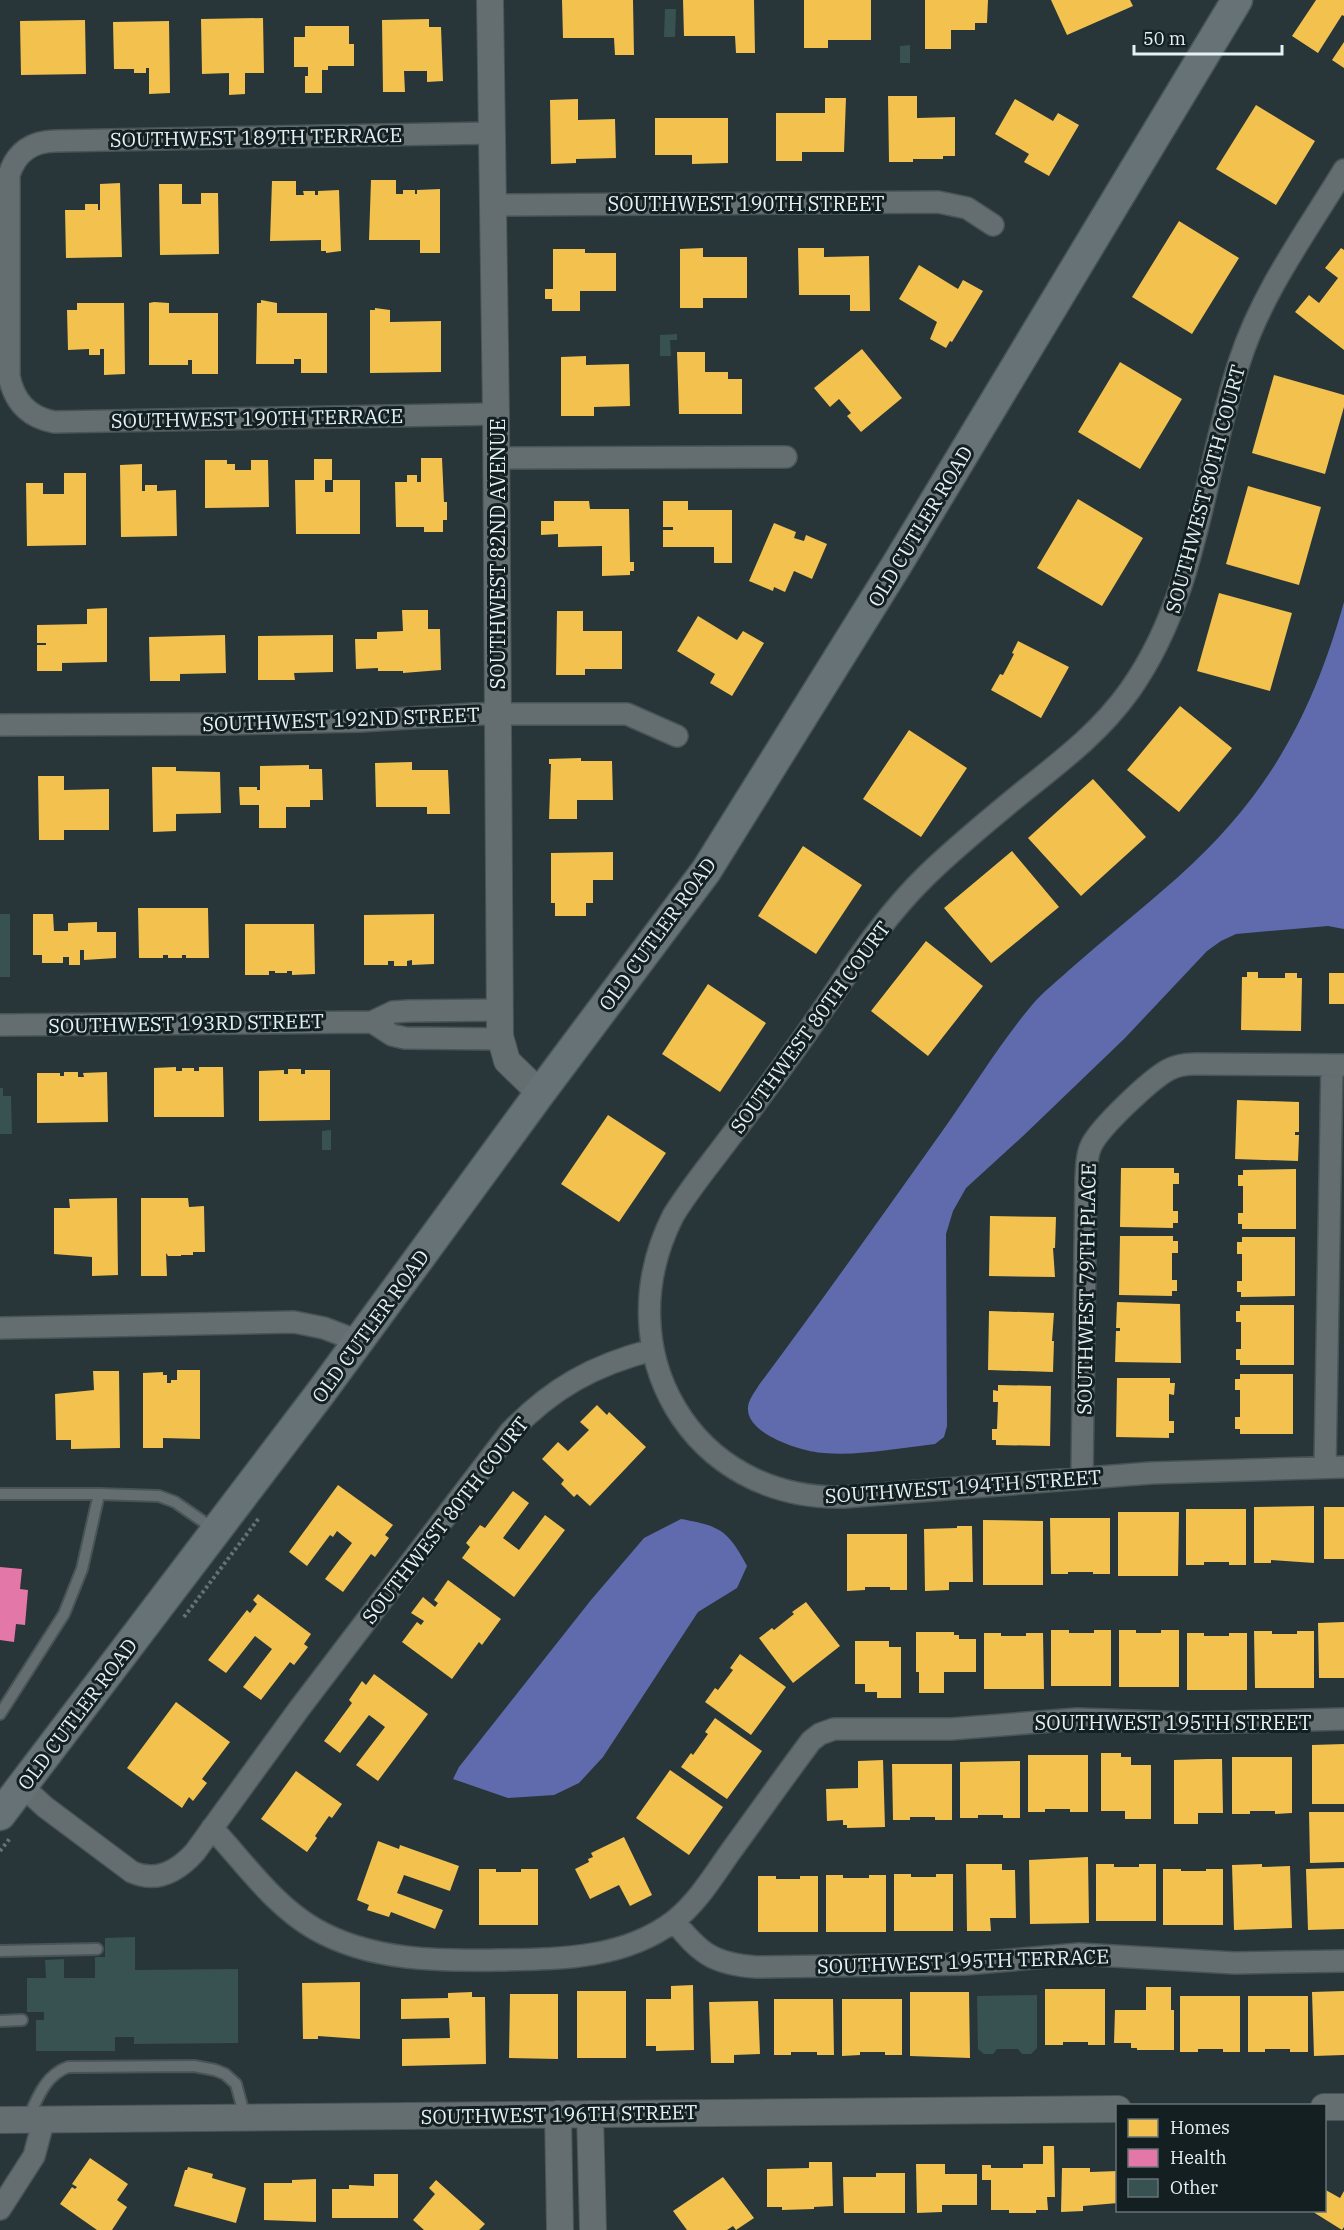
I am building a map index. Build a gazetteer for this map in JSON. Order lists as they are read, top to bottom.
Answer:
{
  "streets": {
    "main road": ["OLD CUTLER ROAD"],
    "street": [
      "SOUTHWEST 189TH TERRACE",
      "SOUTHWEST 190TH STREET",
      "SOUTHWEST 190TH TERRACE",
      "SOUTHWEST 80TH COURT",
      "SOUTHWEST 82ND AVENUE",
      "SOUTHWEST 192ND STREET",
      "SOUTHWEST 193RD STREET",
      "SOUTHWEST 79TH PLACE",
      "SOUTHWEST 194TH STREET",
      "SOUTHWEST 195TH STREET",
      "SOUTHWEST 195TH TERRACE",
      "SOUTHWEST 196TH STREET"
    ]
  },
  "crossings": [
    ["SOUTHWEST 189TH TERRACE", "SOUTHWEST 190TH TERRACE"],
    ["SOUTHWEST 189TH TERRACE", "SOUTHWEST 82ND AVENUE"],
    ["SOUTHWEST 190TH STREET", "SOUTHWEST 82ND AVENUE"],
    ["SOUTHWEST 190TH TERRACE", "SOUTHWEST 82ND AVENUE"],
    ["SOUTHWEST 80TH COURT", "SOUTHWEST 194TH STREET"],
    ["OLD CUTLER ROAD", "SOUTHWEST 82ND AVENUE"],
    ["SOUTHWEST 82ND AVENUE", "SOUTHWEST 192ND STREET"],
    ["SOUTHWEST 82ND AVENUE", "SOUTHWEST 193RD STREET"],
    ["SOUTHWEST 79TH PLACE", "SOUTHWEST 194TH STREET"],
    ["SOUTHWEST 195TH STREET", "SOUTHWEST 195TH TERRACE"]
  ],
  "legend": ["Homes", "Health", "Other"],
  "scale_bar": "50 m"
}
